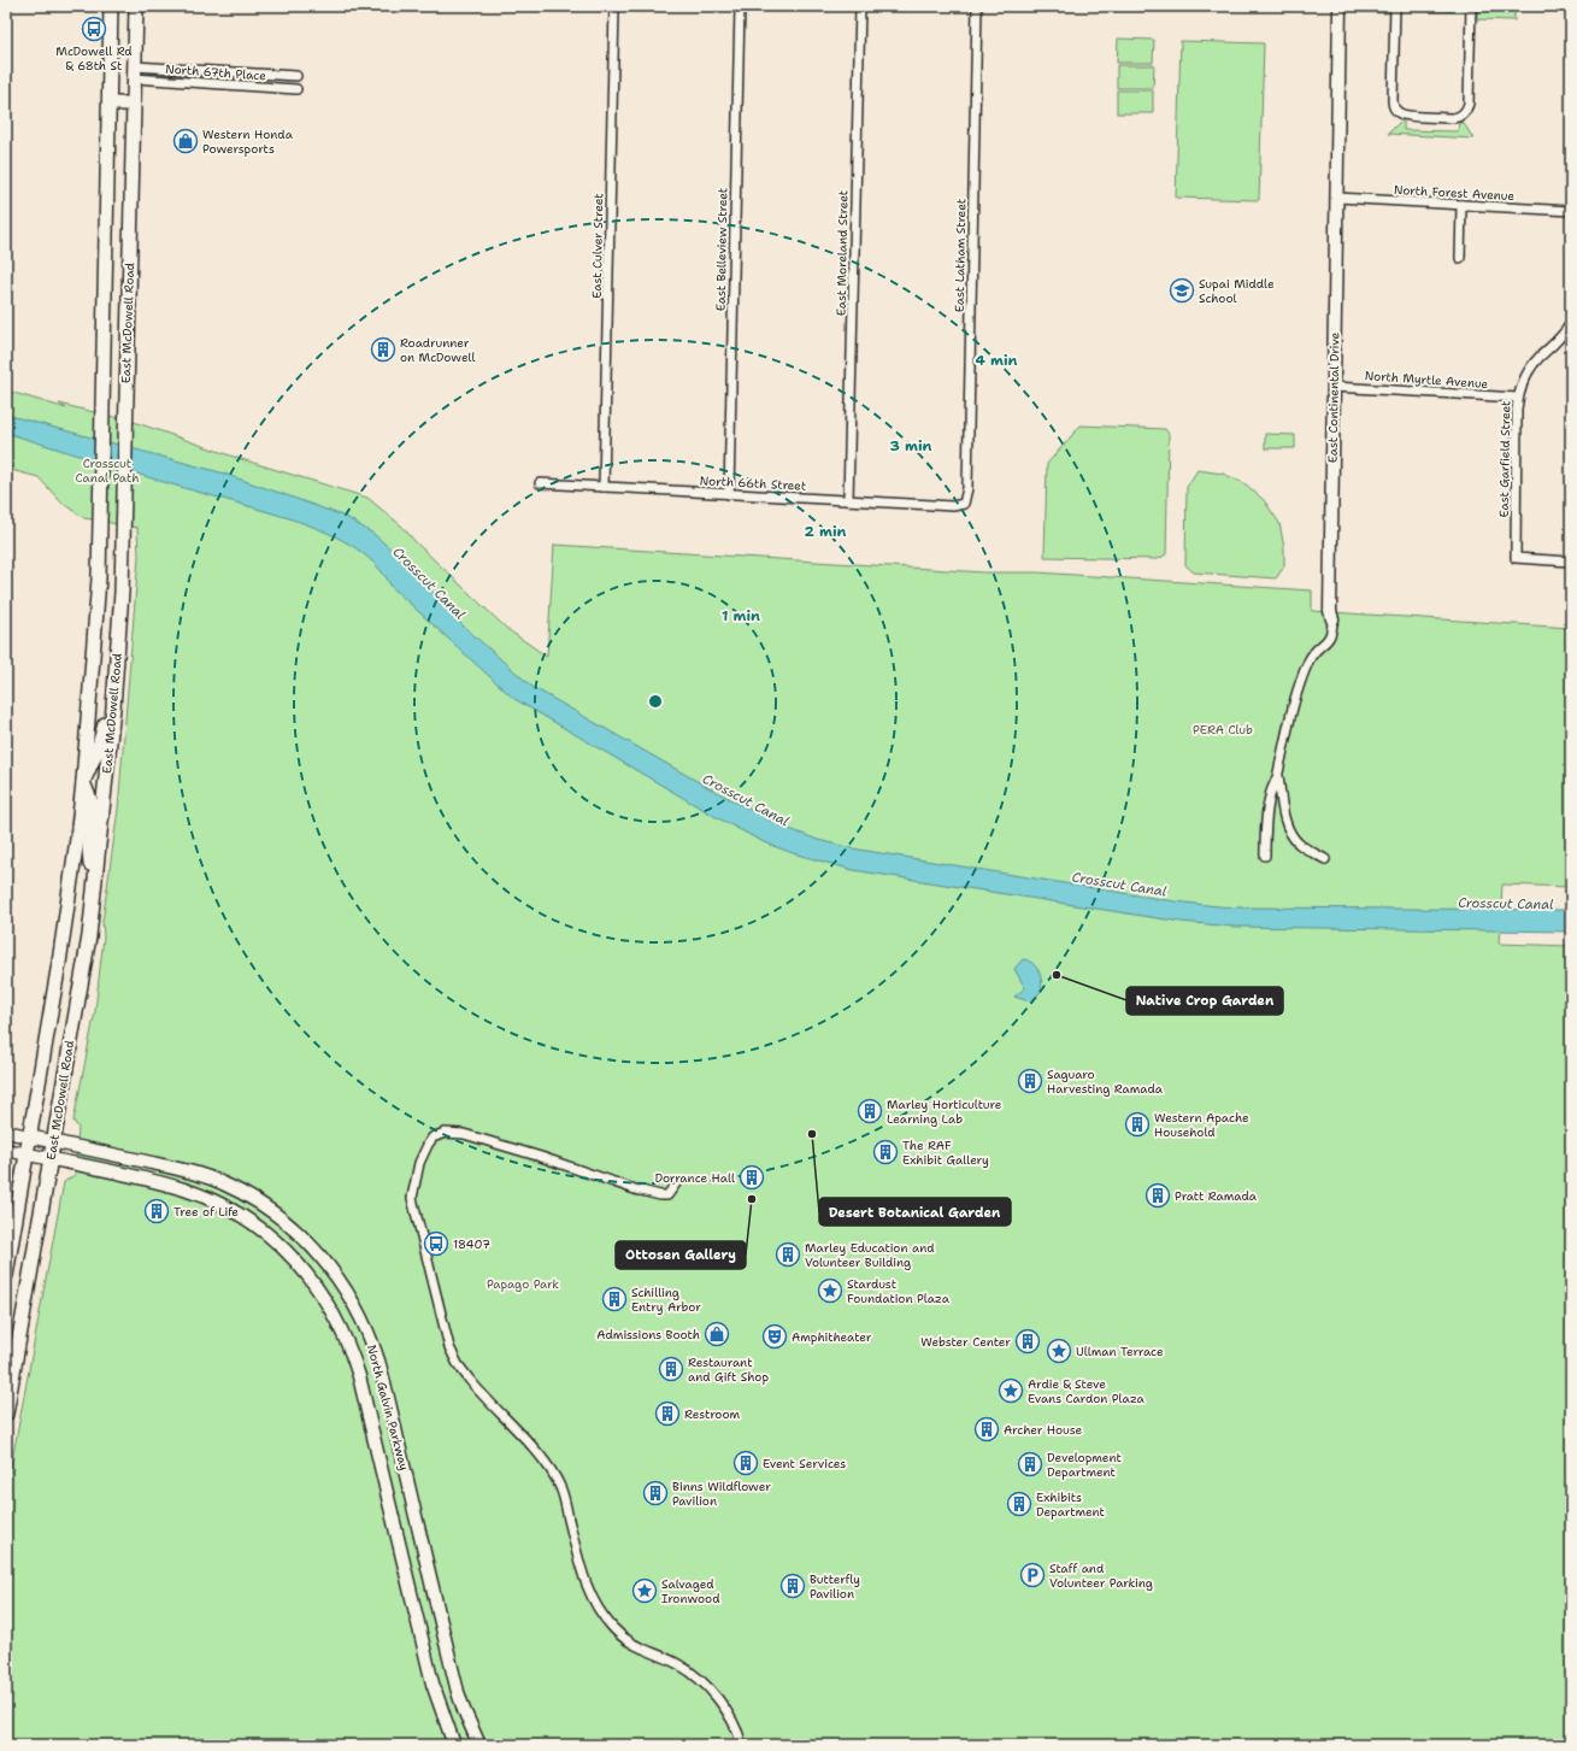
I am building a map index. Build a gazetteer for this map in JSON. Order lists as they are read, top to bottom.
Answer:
{
  "streets": {
    "main road": ["East McDowell Road", "East Continental Drive", "North Galvin Parkway"],
    "street": [
      "North 67th Place",
      "North Forest Avenue",
      "East Culver Street",
      "East Belleview Street",
      "East Moreland Street",
      "East Latham Street",
      "North Myrtle Avenue",
      "East Garfield Street",
      "North 66th Street"
    ]
  },
  "crossings": [
    ["North 67th Place", "East McDowell Road"],
    ["North Forest Avenue", "East Continental Drive"],
    ["East Culver Street", "North 66th Street"],
    ["East Belleview Street", "North 66th Street"],
    ["East Moreland Street", "North 66th Street"],
    ["East Latham Street", "North 66th Street"],
    ["East McDowell Road", "North Galvin Parkway"],
    ["North Myrtle Avenue", "East Continental Drive"],
    ["North Myrtle Avenue", "East Garfield Street"]
  ],
  "water": ["Crosscut Canal"],
  "parks": ["Crosscut Canal Path", "PERA Club", "Papago Park"],
  "places": {
    "bus stop": ["McDowell Rd & 68th St", "18407"],
    "shop": ["Western Honda Powersports", "Admissions Booth"],
    "school or university": ["Supai Middle School"],
    "building": [
      "Roadrunner on McDowell",
      "Saguaro Harvesting Ramada",
      "Marley Horticulture Learning Lab",
      "Western Apache Household",
      "The RAF Exhibit Gallery",
      "Dorrance Hall",
      "Pratt Ramada",
      "Tree of Life",
      "Marley Education and Volunteer Building",
      "Schilling Entry Arbor",
      "Webster Center",
      "Restaurant and Gift Shop",
      "Restroom",
      "Archer House",
      "Event Services",
      "Development Department",
      "Binns Wildflower Pavilion",
      "Exhibits Department",
      "Butterfly Pavilion"
    ],
    "other": ["Native Crop Garden", "Desert Botanical Garden", "Ottosen Gallery"],
    "place": [
      "Stardust Foundation Plaza",
      "Ullman Terrace",
      "Ardie & Steve Evans Cardon Plaza",
      "Salvaged Ironwood"
    ],
    "theatre": ["Amphitheater"],
    "parking": ["Staff and Volunteer Parking"]
  },
  "rings": [
    "4 min",
    "3 min",
    "2 min",
    "1 min"
  ]
}
